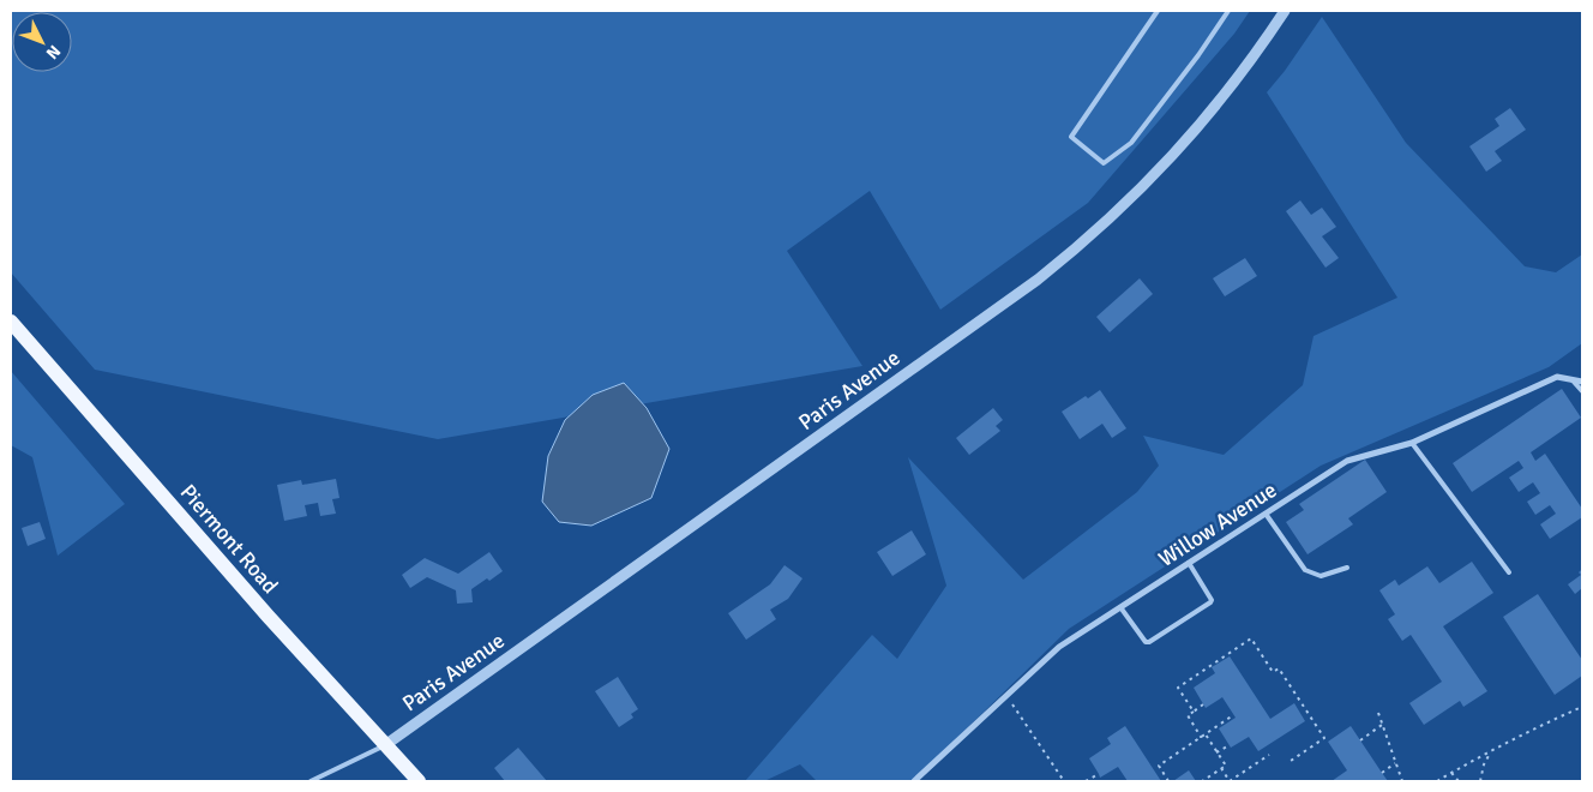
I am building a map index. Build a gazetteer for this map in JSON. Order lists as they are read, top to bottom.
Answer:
{
  "streets": {
    "main road": ["Piermont Road"],
    "street": ["Paris Avenue", "Willow Avenue"]
  },
  "crossings": [
    ["Paris Avenue", "Piermont Road"]
  ],
  "north": "bottom right"
}
